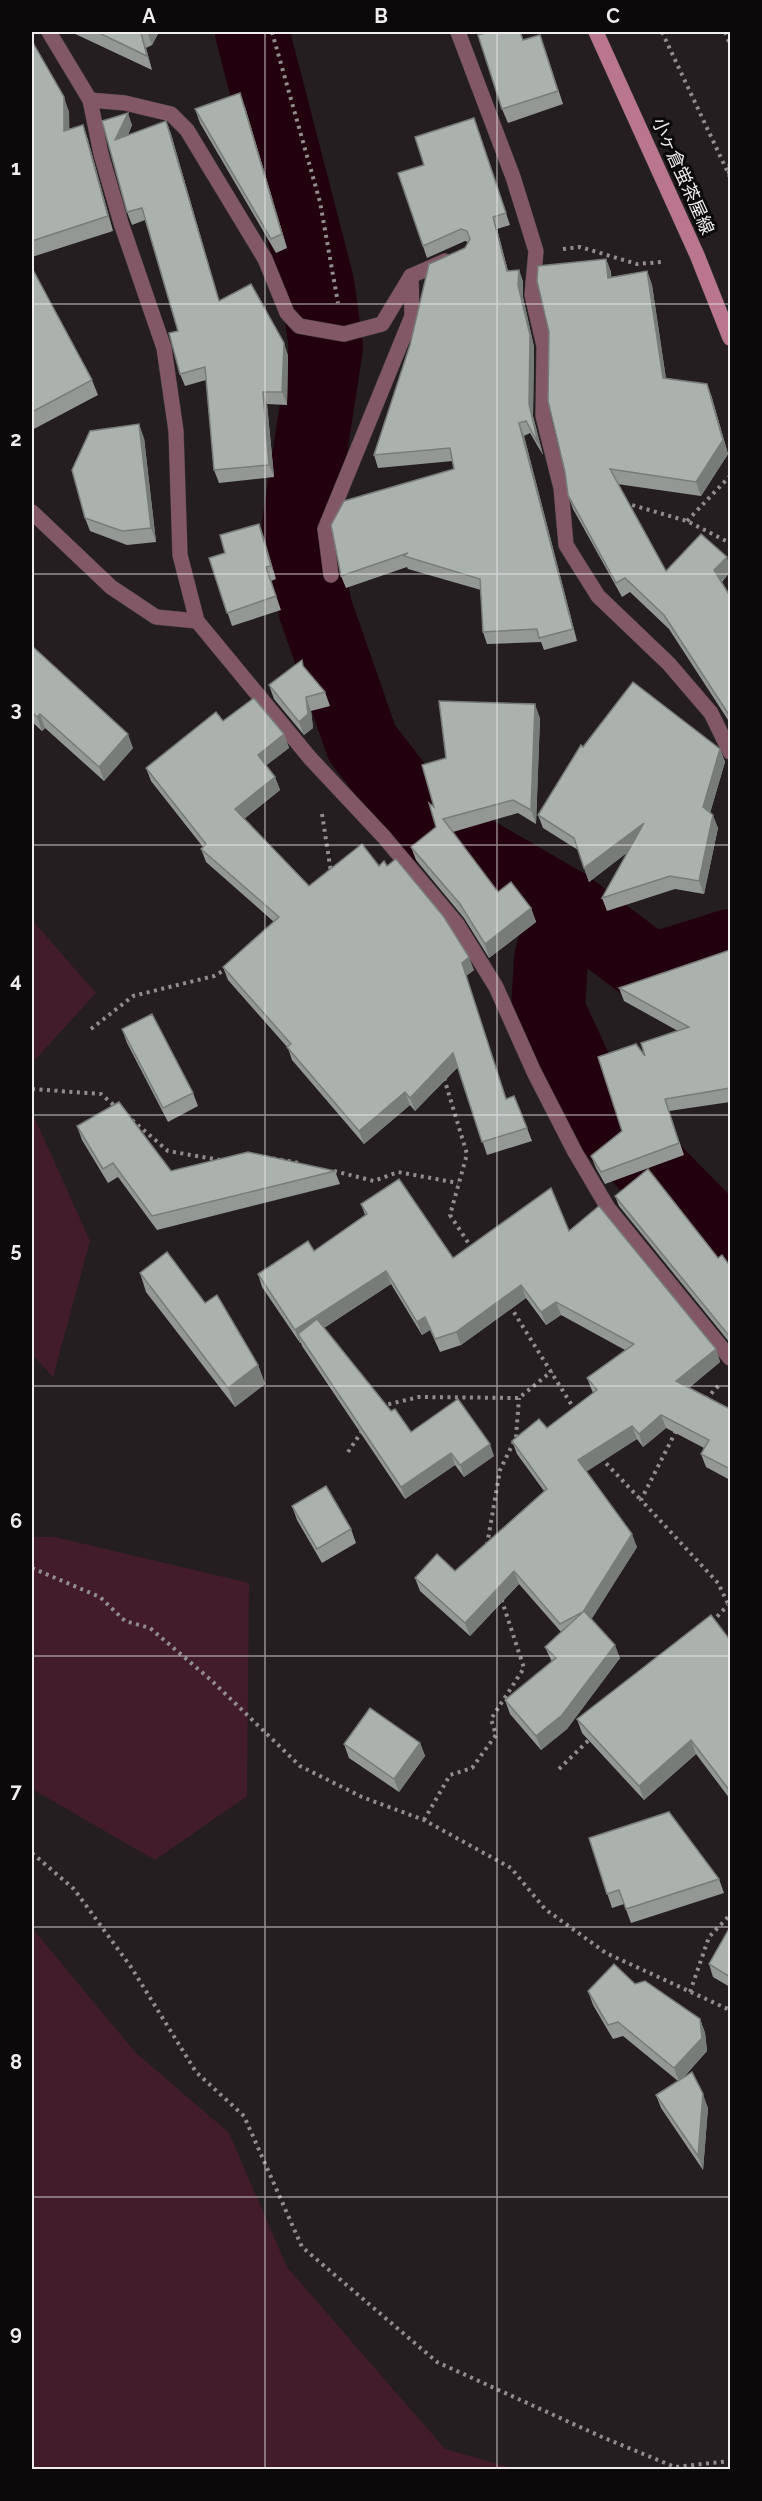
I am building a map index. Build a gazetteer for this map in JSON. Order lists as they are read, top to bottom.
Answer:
{
  "streets": {
    "street": ["小ヶ倉蛍茶屋線"]
  },
  "grid": {
    "columns": ["A", "B", "C"],
    "rows": [
      "1",
      "2",
      "3",
      "4",
      "5",
      "6",
      "7",
      "8",
      "9"
    ]
  }
}
